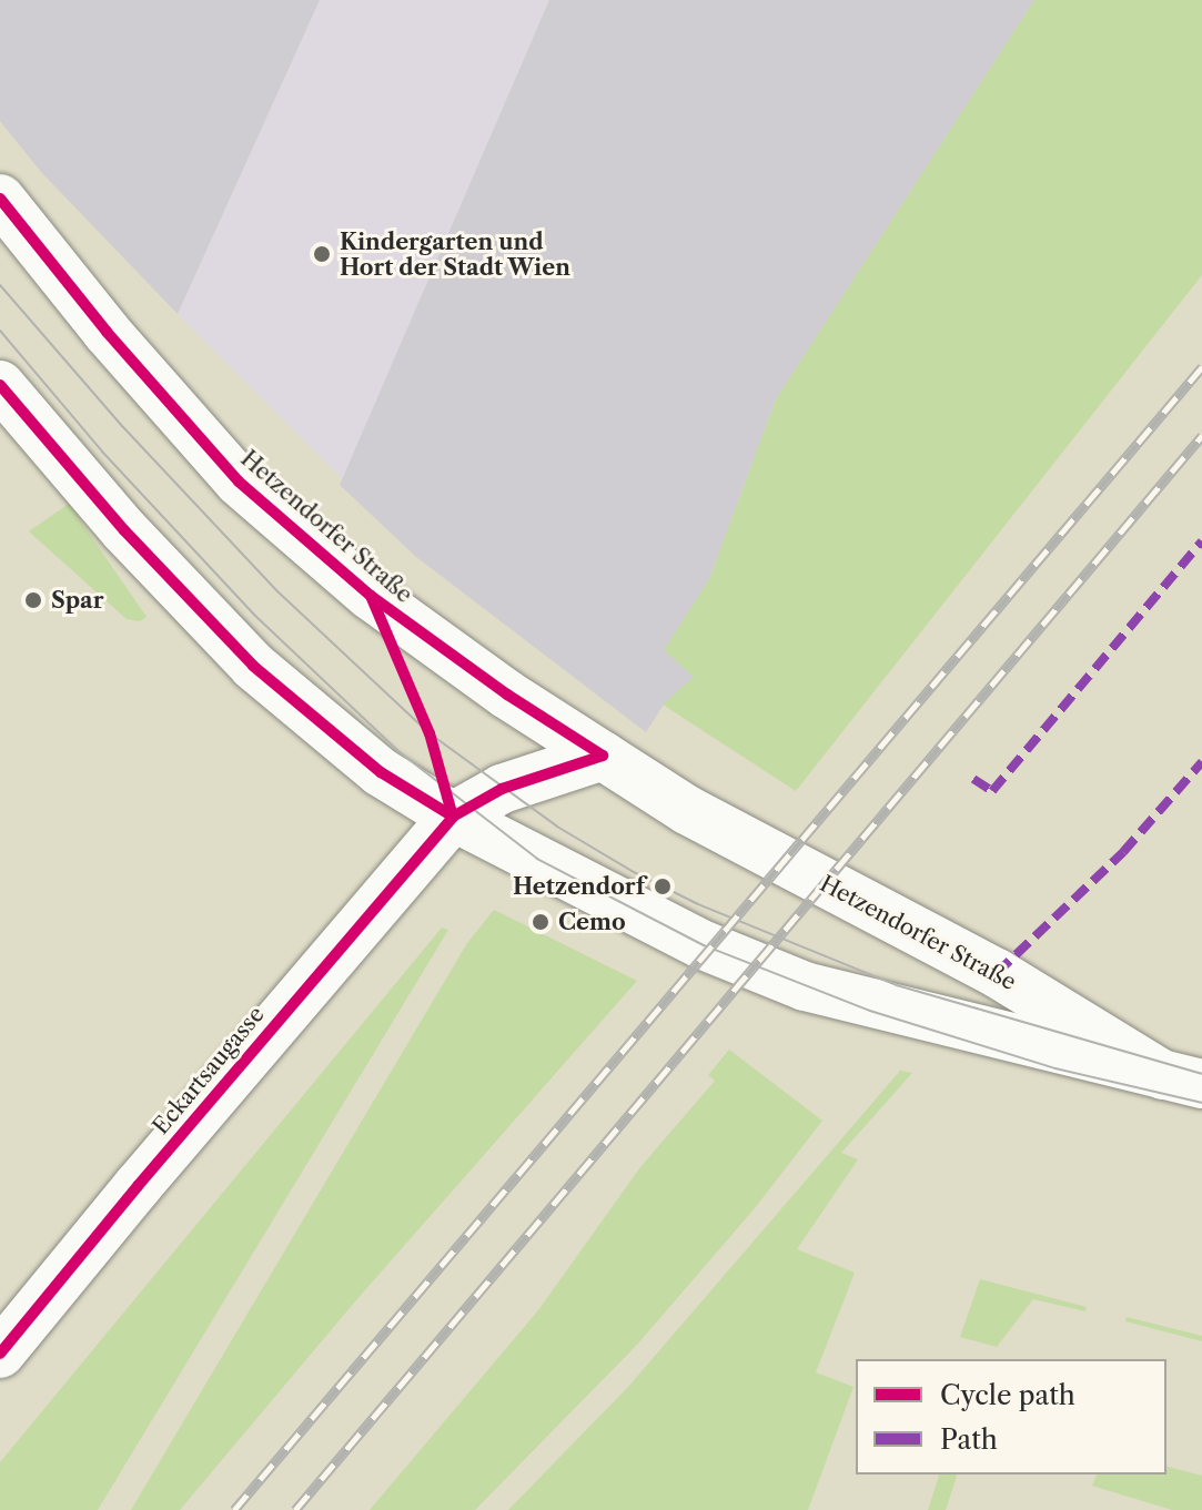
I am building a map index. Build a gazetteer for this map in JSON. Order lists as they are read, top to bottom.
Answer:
{
  "streets": {
    "main road": ["Hetzendorfer Straße", "Eckartsaugasse"]
  },
  "crossings": [
    ["Hetzendorfer Straße", "Eckartsaugasse"]
  ],
  "places": [
    "Kindergarten und Hort der Stadt Wien",
    "Spar",
    "Hetzendorf",
    "Cemo"
  ],
  "legend": ["Cycle path", "Path"]
}
